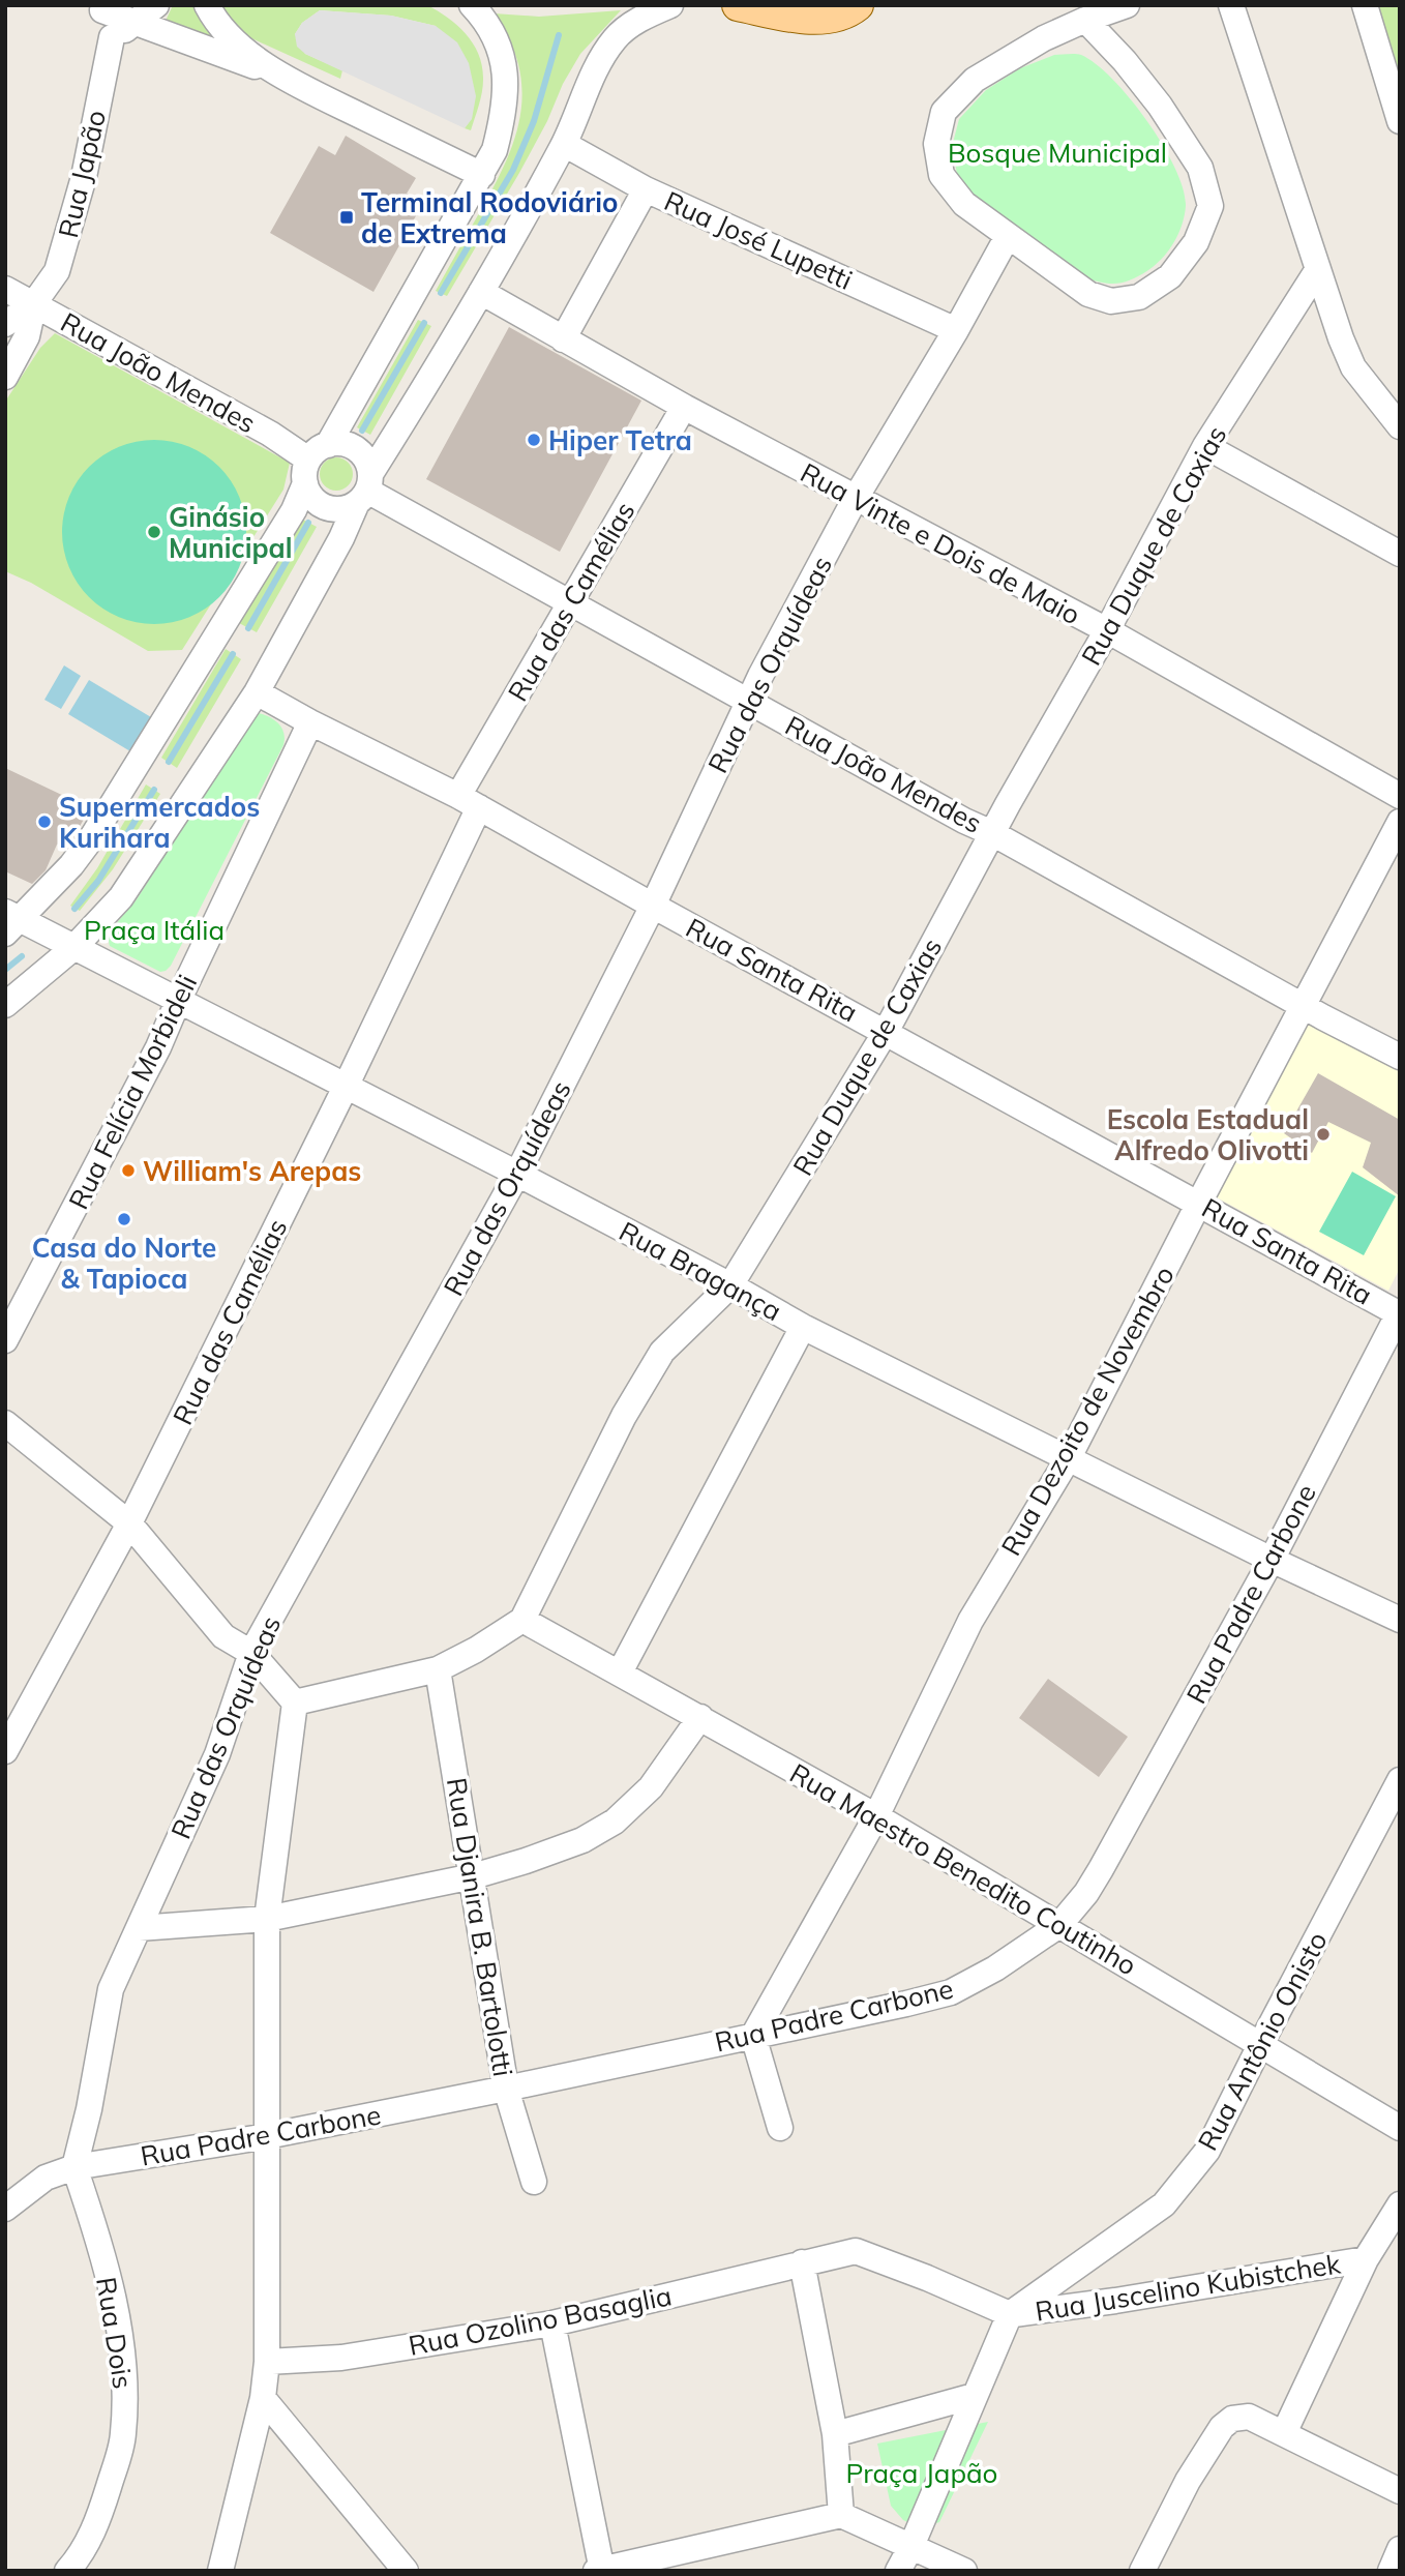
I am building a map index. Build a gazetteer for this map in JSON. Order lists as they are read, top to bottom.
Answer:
{
  "streets": {
    "street": [
      "Rua Japão",
      "Rua José Lupetti",
      "Rua João Mendes",
      "Rua Vinte e Dois de Maio",
      "Rua Duque de Caxias",
      "Rua das Camélias",
      "Rua das Orquídeas",
      "Rua Santa Rita",
      "Rua Felícia Morbideli",
      "Rua Bragança",
      "Rua Dezoito de Novembro",
      "Rua Padre Carbone",
      "Rua Maestro Benedito Coutinho",
      "Rua Djanira B. Bartolotti",
      "Rua Antônio Onisto",
      "Rua Juscelino Kubistchek",
      "Rua Ozolino Basaglia",
      "Rua Dois"
    ]
  },
  "crossings": [
    ["Rua Japão", "Rua João Mendes"],
    ["Rua José Lupetti", "Rua das Orquídeas"],
    ["Rua João Mendes", "Rua Duque de Caxias"],
    ["Rua João Mendes", "Rua das Camélias"],
    ["Rua João Mendes", "Rua das Orquídeas"],
    ["Rua João Mendes", "Rua Dezoito de Novembro"],
    ["Rua Vinte e Dois de Maio", "Rua Duque de Caxias"],
    ["Rua Vinte e Dois de Maio", "Rua das Camélias"],
    ["Rua Vinte e Dois de Maio", "Rua das Orquídeas"],
    ["Rua Duque de Caxias", "Rua Santa Rita"],
    ["Rua Duque de Caxias", "Rua Bragança"],
    ["Rua Duque de Caxias", "Rua Maestro Benedito Coutinho"],
    ["Rua das Camélias", "Rua Santa Rita"],
    ["Rua das Camélias", "Rua Bragança"],
    ["Rua das Orquídeas", "Rua Santa Rita"],
    ["Rua das Orquídeas", "Rua Bragança"],
    ["Rua das Orquídeas", "Rua Padre Carbone"],
    ["Rua das Orquídeas", "Rua Dois"],
    ["Rua Santa Rita", "Rua Felícia Morbideli"],
    ["Rua Santa Rita", "Rua Dezoito de Novembro"],
    ["Rua Santa Rita", "Rua Padre Carbone"],
    ["Rua Felícia Morbideli", "Rua Bragança"],
    ["Rua Bragança", "Rua Dezoito de Novembro"],
    ["Rua Bragança", "Rua Padre Carbone"],
    ["Rua Dezoito de Novembro", "Rua Padre Carbone"],
    ["Rua Dezoito de Novembro", "Rua Maestro Benedito Coutinho"],
    ["Rua Padre Carbone", "Rua Maestro Benedito Coutinho"],
    ["Rua Padre Carbone", "Rua Djanira B. Bartolotti"],
    ["Rua Padre Carbone", "Rua Dois"],
    ["Rua Maestro Benedito Coutinho", "Rua Antônio Onisto"],
    ["Rua Antônio Onisto", "Rua Juscelino Kubistchek"],
    ["Rua Antônio Onisto", "Rua Ozolino Basaglia"],
    ["Rua Juscelino Kubistchek", "Rua Ozolino Basaglia"]
  ],
  "parks": ["Bosque Municipal", "Praça Itália", "Praça Japão"],
  "places": {
    "transit": ["Terminal Rodoviário de Extrema"],
    "other": [
      "Hiper Tetra",
      "Ginásio Municipal",
      "Supermercados Kurihara",
      "Escola Estadual Alfredo Olivotti",
      "William's Arepas",
      "Casa do Norte & Tapioca"
    ]
  }
}
